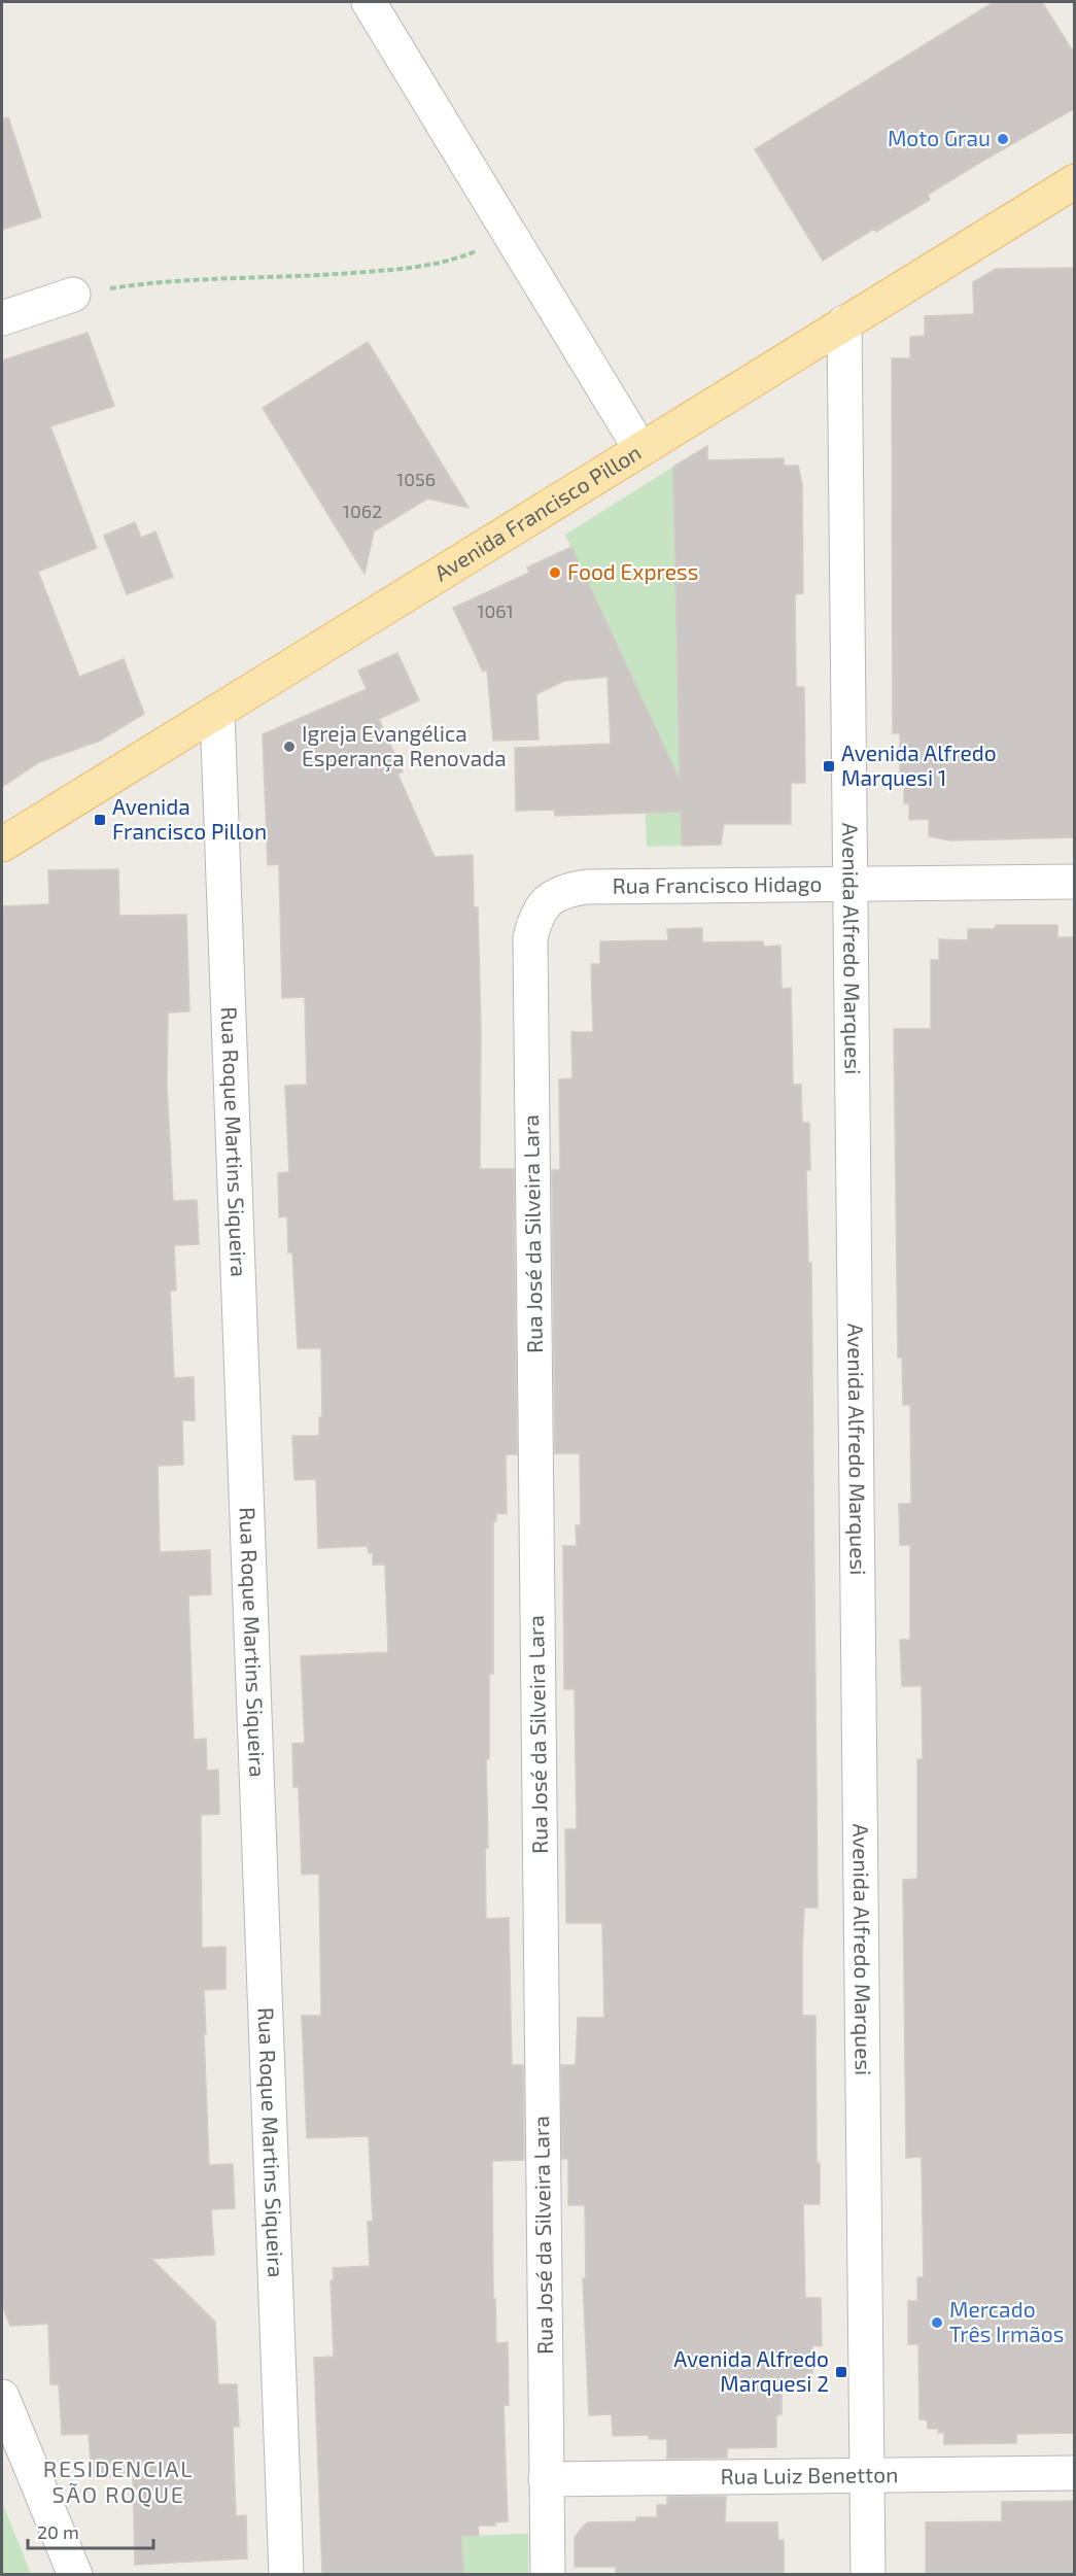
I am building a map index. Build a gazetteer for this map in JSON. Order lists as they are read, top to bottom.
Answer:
{
  "streets": {
    "main road": ["Avenida Francisco Pillon"],
    "street": [
      "Rua Francisco Hidago",
      "Avenida Alfredo Marquesi",
      "Rua Roque Martins Siqueira",
      "Rua José da Silveira Lara",
      "Rua Luiz Benetton"
    ]
  },
  "crossings": [
    ["Avenida Francisco Pillon", "Avenida Alfredo Marquesi"],
    ["Avenida Francisco Pillon", "Rua Roque Martins Siqueira"],
    ["Rua Francisco Hidago", "Avenida Alfredo Marquesi"],
    ["Rua Francisco Hidago", "Rua José da Silveira Lara"],
    ["Avenida Alfredo Marquesi", "Rua Luiz Benetton"],
    ["Rua José da Silveira Lara", "Rua Luiz Benetton"]
  ],
  "districts": ["RESIDENCIAL SÃO ROQUE"],
  "places": {
    "other": [
      "Moto Grau",
      "Food Express",
      "Igreja Evangélica Esperança Renovada",
      "Mercado Três Irmãos"
    ],
    "transit": ["Avenida Alfredo Marquesi 1", "Avenida Francisco Pillon", "Avenida Alfredo Marquesi 2"]
  },
  "house_numbers": ["1056", "1062", "1061"],
  "scale_bar": "20 m"
}
